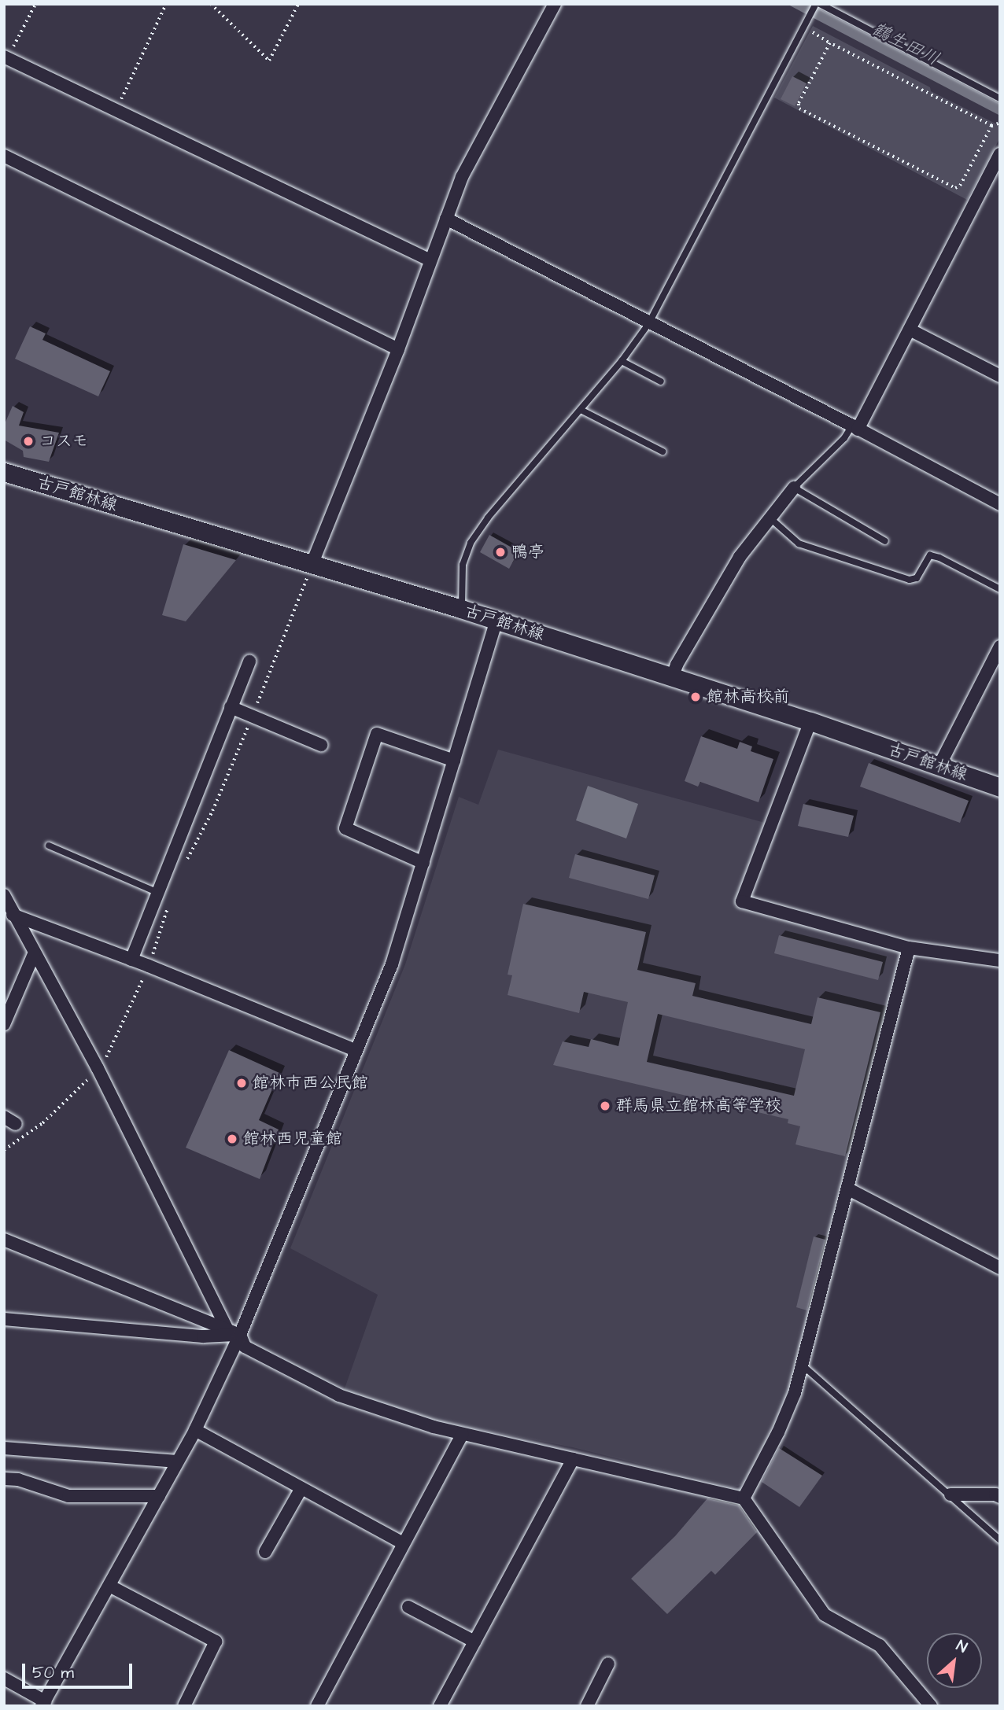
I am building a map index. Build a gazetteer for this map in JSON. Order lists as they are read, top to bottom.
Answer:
{
  "streets": {
    "main road": ["古戸館林線"]
  },
  "water": ["鶴生田川"],
  "places": [
    "コスモ",
    "鴨亭",
    "館林高校前",
    "館林市西公民館",
    "群馬県立館林高等学校",
    "館林西児童館"
  ],
  "scale_bar": "50 m",
  "north": "top right"
}
